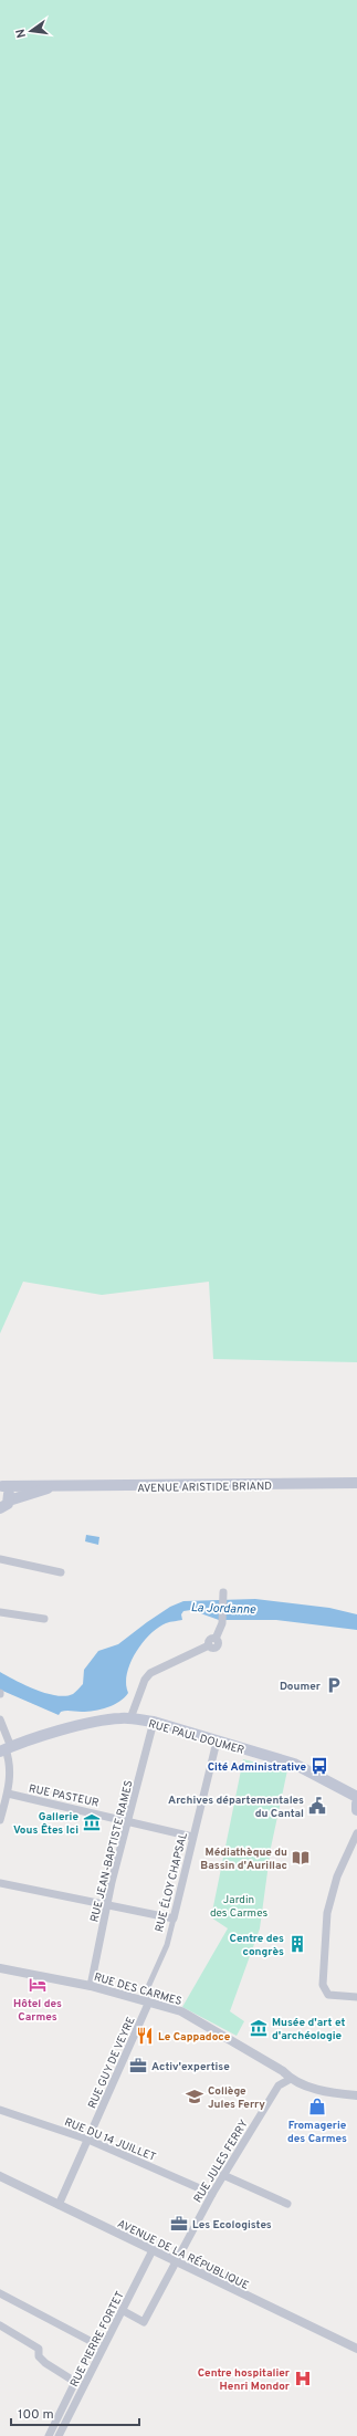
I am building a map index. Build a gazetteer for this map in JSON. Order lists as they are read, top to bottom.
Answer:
{
  "streets": {
    "main road": ["AVENUE ARISTIDE BRIAND", "RUE PAUL DOUMER"],
    "street": [
      "RUE PASTEUR",
      "RUE JEAN-BAPTISTE RAMES",
      "RUE ÉLOY CHAPSAL",
      "RUE DES CARMES",
      "RUE GUY DE VEYRE",
      "RUE DU 14 JUILLET",
      "RUE JULES FERRY",
      "AVENUE DE LA RÉPUBLIQUE",
      "RUE PIERRE FORTET"
    ]
  },
  "crossings": [
    ["RUE PAUL DOUMER", "RUE JEAN-BAPTISTE RAMES"],
    ["RUE PAUL DOUMER", "RUE ÉLOY CHAPSAL"],
    ["RUE PASTEUR", "RUE JEAN-BAPTISTE RAMES"],
    ["RUE PASTEUR", "RUE ÉLOY CHAPSAL"],
    ["RUE JEAN-BAPTISTE RAMES", "RUE DES CARMES"],
    ["RUE ÉLOY CHAPSAL", "RUE DES CARMES"],
    ["RUE ÉLOY CHAPSAL", "RUE GUY DE VEYRE"],
    ["RUE DES CARMES", "RUE GUY DE VEYRE"],
    ["RUE DES CARMES", "RUE JULES FERRY"],
    ["RUE GUY DE VEYRE", "RUE DU 14 JUILLET"],
    ["RUE GUY DE VEYRE", "AVENUE DE LA RÉPUBLIQUE"],
    ["RUE DU 14 JUILLET", "RUE JULES FERRY"],
    ["RUE JULES FERRY", "AVENUE DE LA RÉPUBLIQUE"],
    ["RUE JULES FERRY", "RUE PIERRE FORTET"],
    ["AVENUE DE LA RÉPUBLIQUE", "RUE PIERRE FORTET"]
  ],
  "water": ["La Jordanne"],
  "parks": ["Jardin des Carmes"],
  "places": {
    "parking": ["Doumer"],
    "bus stop": ["Cité Administrative"],
    "public building": ["Archives départementales du Cantal"],
    "museum": ["Gallerie Vous Êtes Ici", "Musée d'art et d'archéologie"],
    "library": ["Médiathèque du Bassin d'Aurillac"],
    "building": ["Centre des congrès"],
    "hotel": ["Hôtel des Carmes"],
    "restaurant": ["Le Cappadoce"],
    "office": ["Activ'expertise", "Les Ecologistes"],
    "school or university": ["Collège Jules Ferry"],
    "shop": ["Fromagerie des Carmes"],
    "hospital": ["Centre hospitalier Henri Mondor"]
  },
  "scale_bar": "100 m",
  "north": "left"
}
